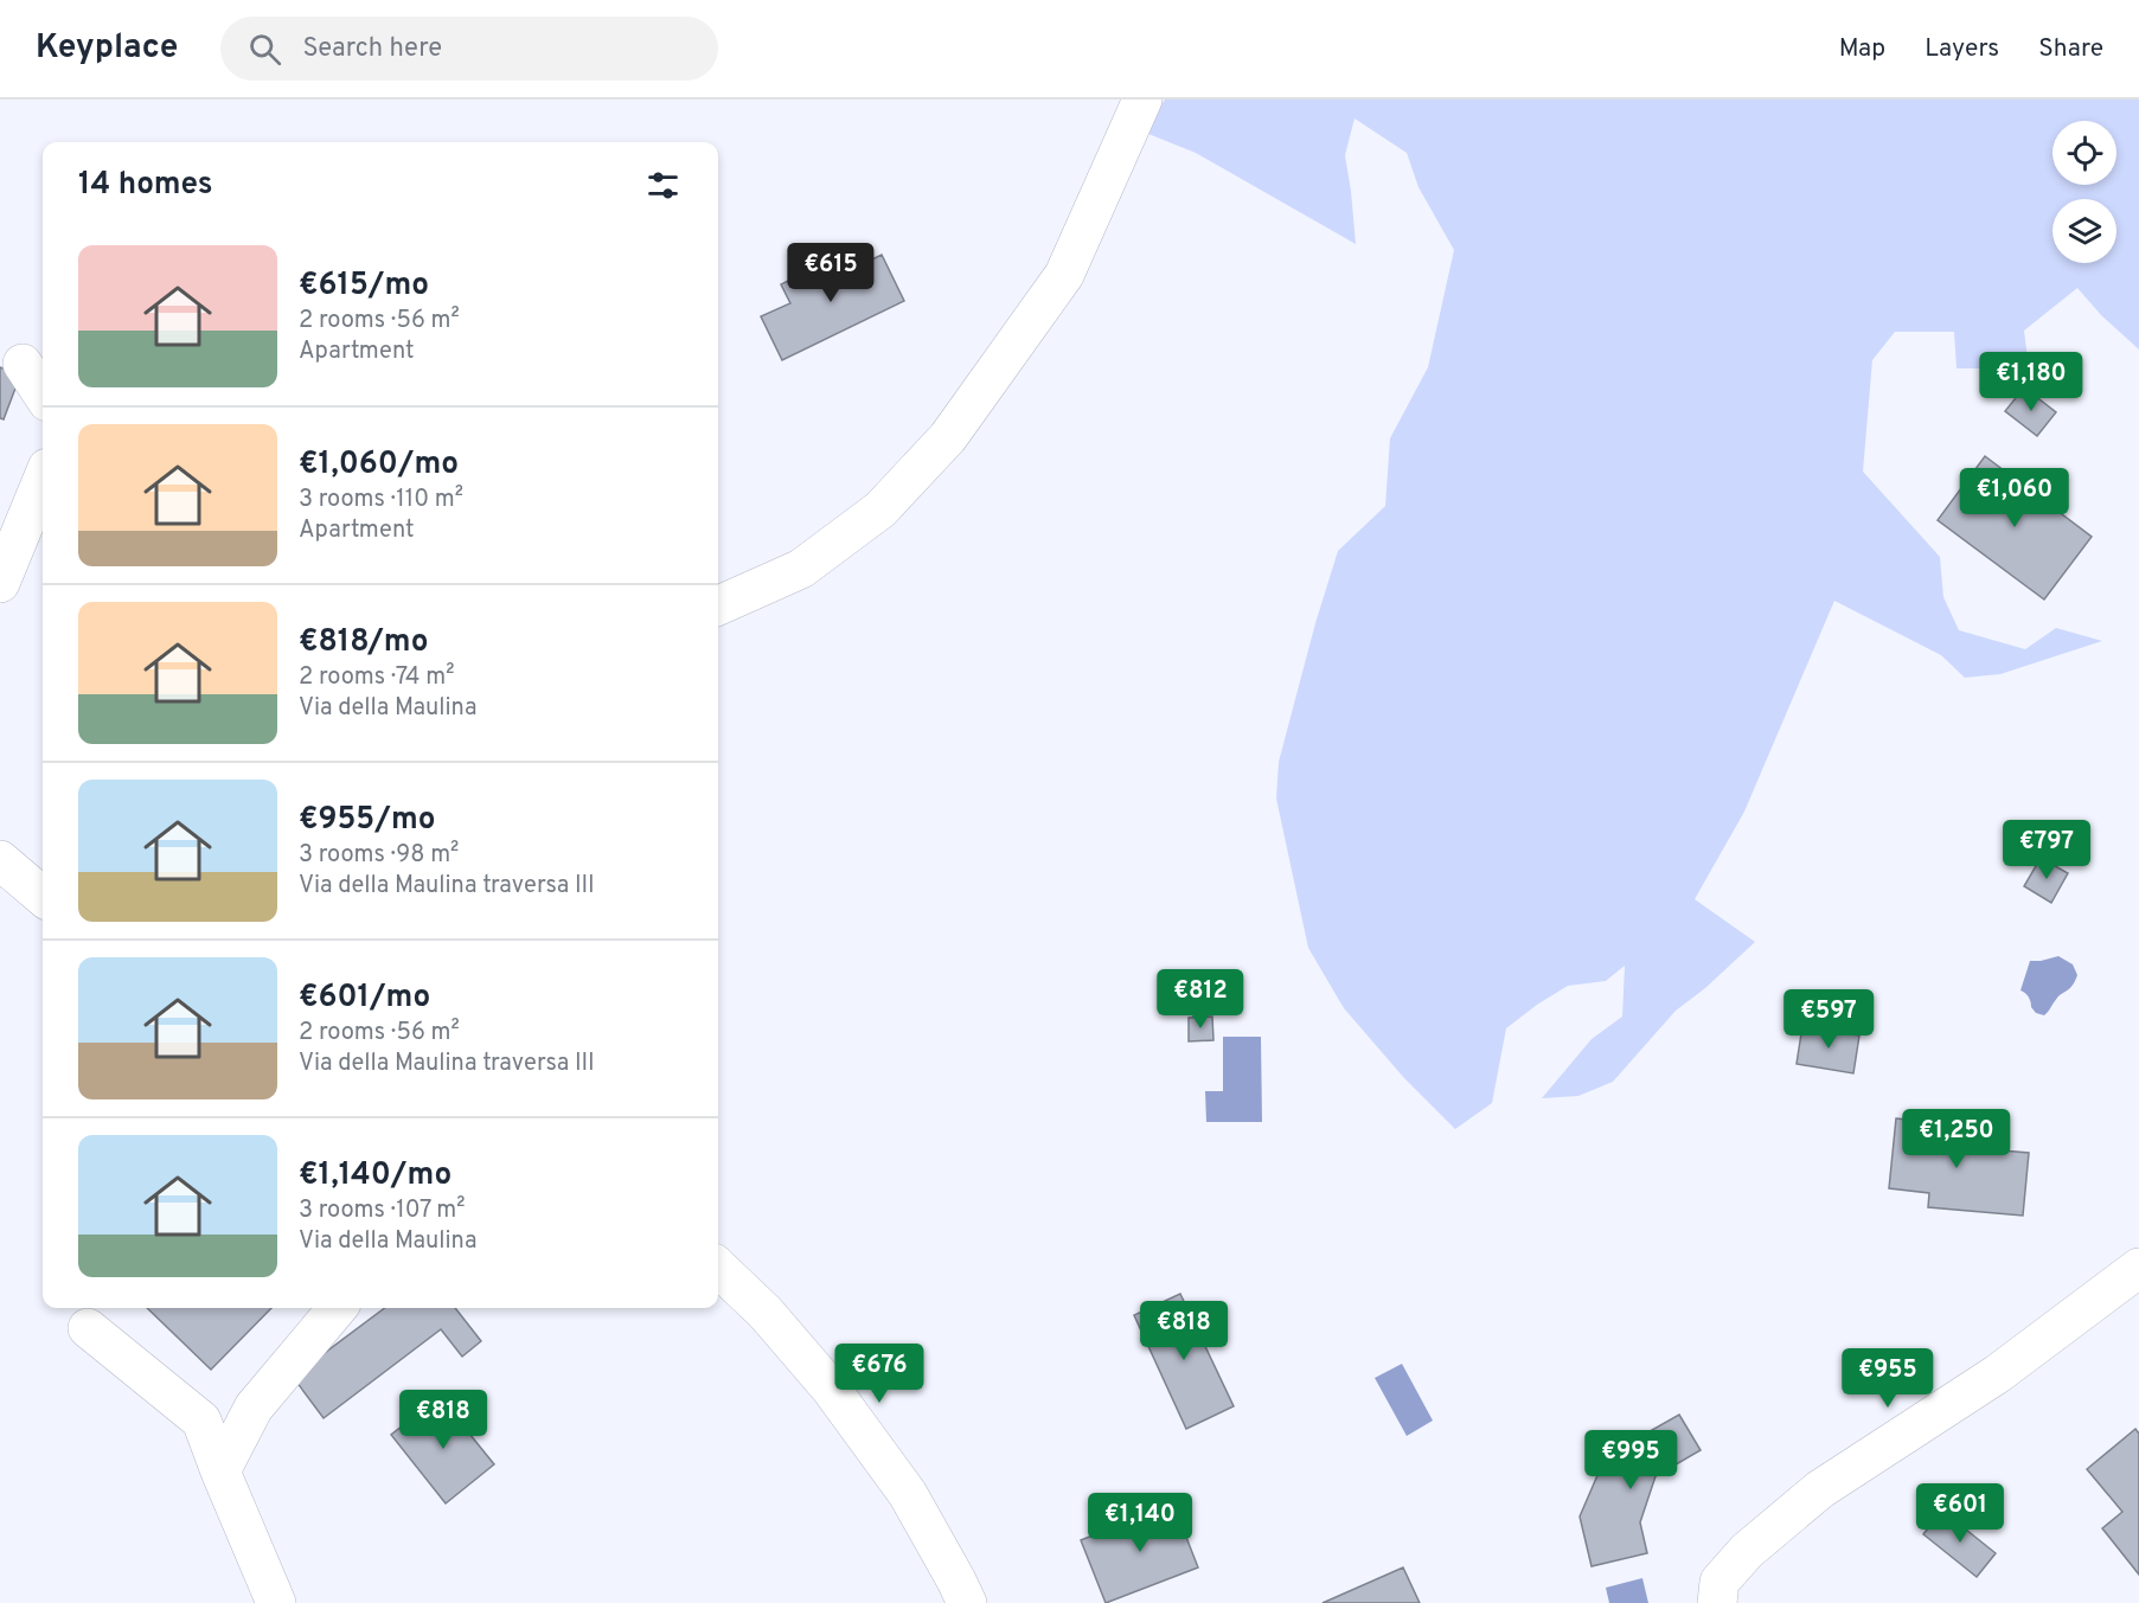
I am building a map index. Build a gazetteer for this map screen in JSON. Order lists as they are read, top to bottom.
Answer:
{
  "page": {
    "header": "Keyplace",
    "search": "Search here",
    "nav": ["Map", "Layers", "Share"],
    "heading": "14 homes",
    "list": [
      {
        "name": "€615/mo",
        "note": "2 rooms · 56 m² · Apartment"
      },
      {
        "name": "€1,060/mo",
        "note": "3 rooms · 110 m² · Apartment"
      },
      {
        "name": "€818/mo",
        "note": "2 rooms · 74 m² · Via della Maulina"
      },
      {
        "name": "€955/mo",
        "note": "3 rooms · 98 m² · Via della Maulina traversa III"
      },
      {
        "name": "€601/mo",
        "note": "2 rooms · 56 m² · Via della Maulina traversa III"
      },
      {
        "name": "€1,140/mo",
        "note": "3 rooms · 107 m² · Via della Maulina"
      }
    ],
    "price": [
      "€615",
      "€1,180",
      "€1,060",
      "€797",
      "€812",
      "€597",
      "€1,250",
      "€818",
      "€676",
      "€955",
      "€818",
      "€995",
      "€601",
      "€1,140"
    ]
  }
}
